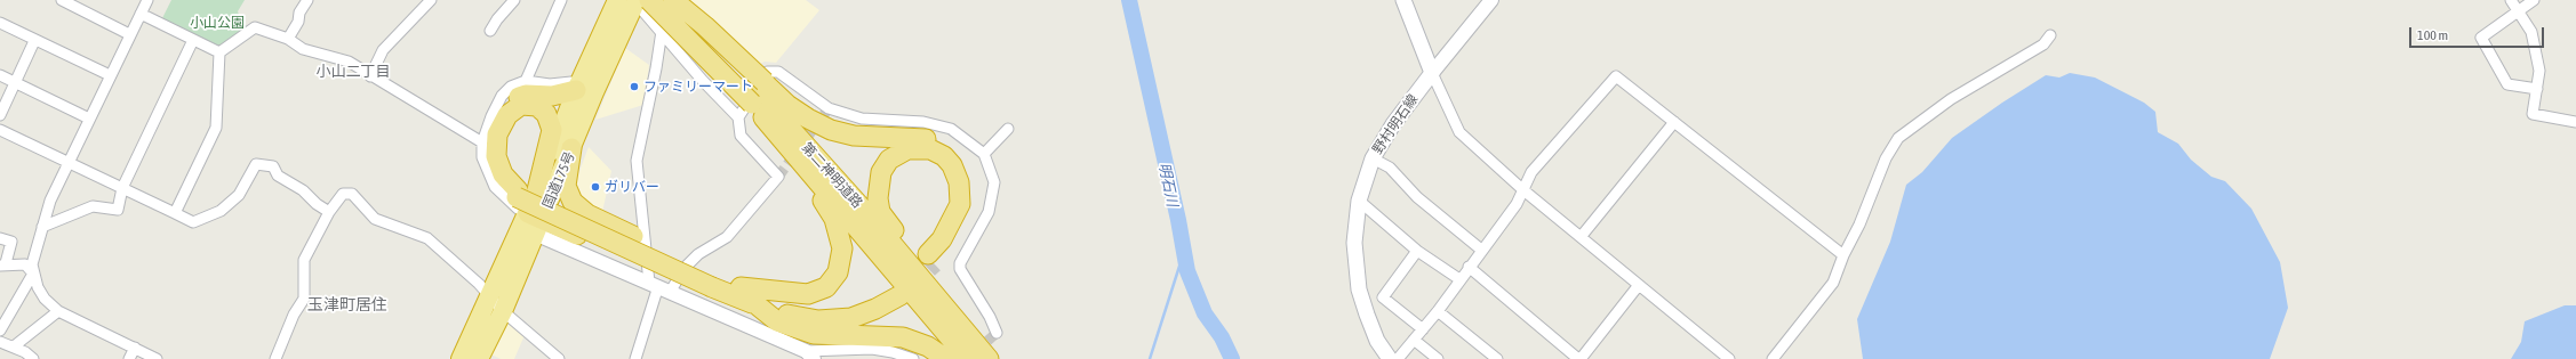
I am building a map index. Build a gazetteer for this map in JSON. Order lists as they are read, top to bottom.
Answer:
{
  "streets": {
    "highway": ["第二神明道路", "国道175号"],
    "main road": ["野村明石線"]
  },
  "crossings": [
    ["第二神明道路", "国道175号"]
  ],
  "districts": ["小山二丁目", "玉津町居住"],
  "water": ["明石川"],
  "parks": ["小山公園"],
  "places": ["ファミリーマート", "ガリバー"],
  "scale_bar": "100 m"
}
